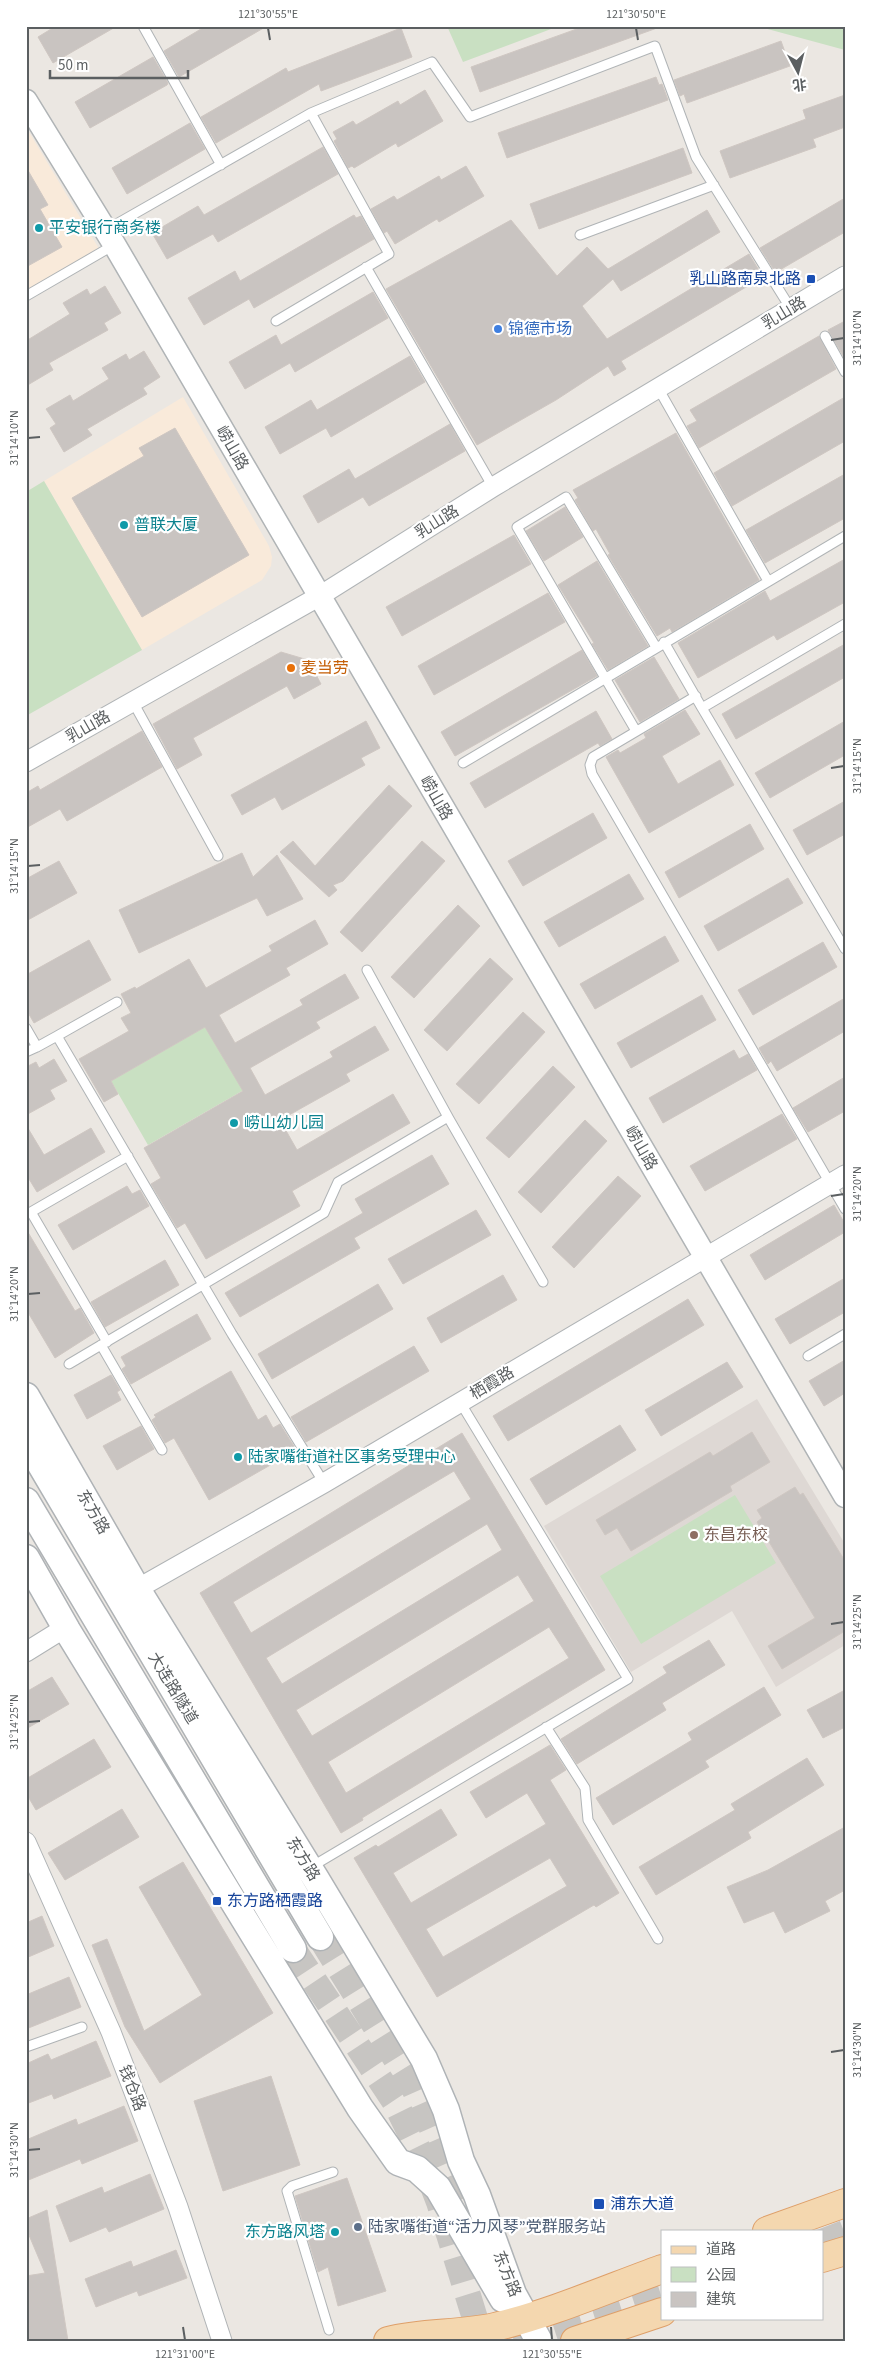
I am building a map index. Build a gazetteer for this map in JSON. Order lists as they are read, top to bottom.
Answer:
{
  "streets": {
    "main road": ["东方路", "大连路隧道"],
    "street": [
      "乳山路",
      "崂山路",
      "栖霞路",
      "钱仓路"
    ]
  },
  "crossings": [
    ["乳山路", "崂山路"],
    ["崂山路", "栖霞路"],
    ["栖霞路", "东方路"]
  ],
  "places": {
    "other": [
      "平安银行商务楼",
      "锦德市场",
      "普联大厦",
      "麦当劳",
      "崂山幼儿园",
      "陆家嘴街道社区事务受理中心",
      "东昌东校",
      "陆家嘴街道“活力风琴”党群服务站",
      "东方路风塔"
    ],
    "transit": ["乳山路南泉北路", "东方路栖霞路", "浦东大道"]
  },
  "legend": ["道路", "公园", "建筑"],
  "scale_bar": "50 m",
  "north": "bottom",
  "coordinates": [
    "121°30'55\"E",
    "121°30'50\"E",
    "31°14'10\"N",
    "31°14'15\"N",
    "31°14'20\"N",
    "31°14'25\"N",
    "31°14'30\"N",
    "121°31'00\"E"
  ]
}
